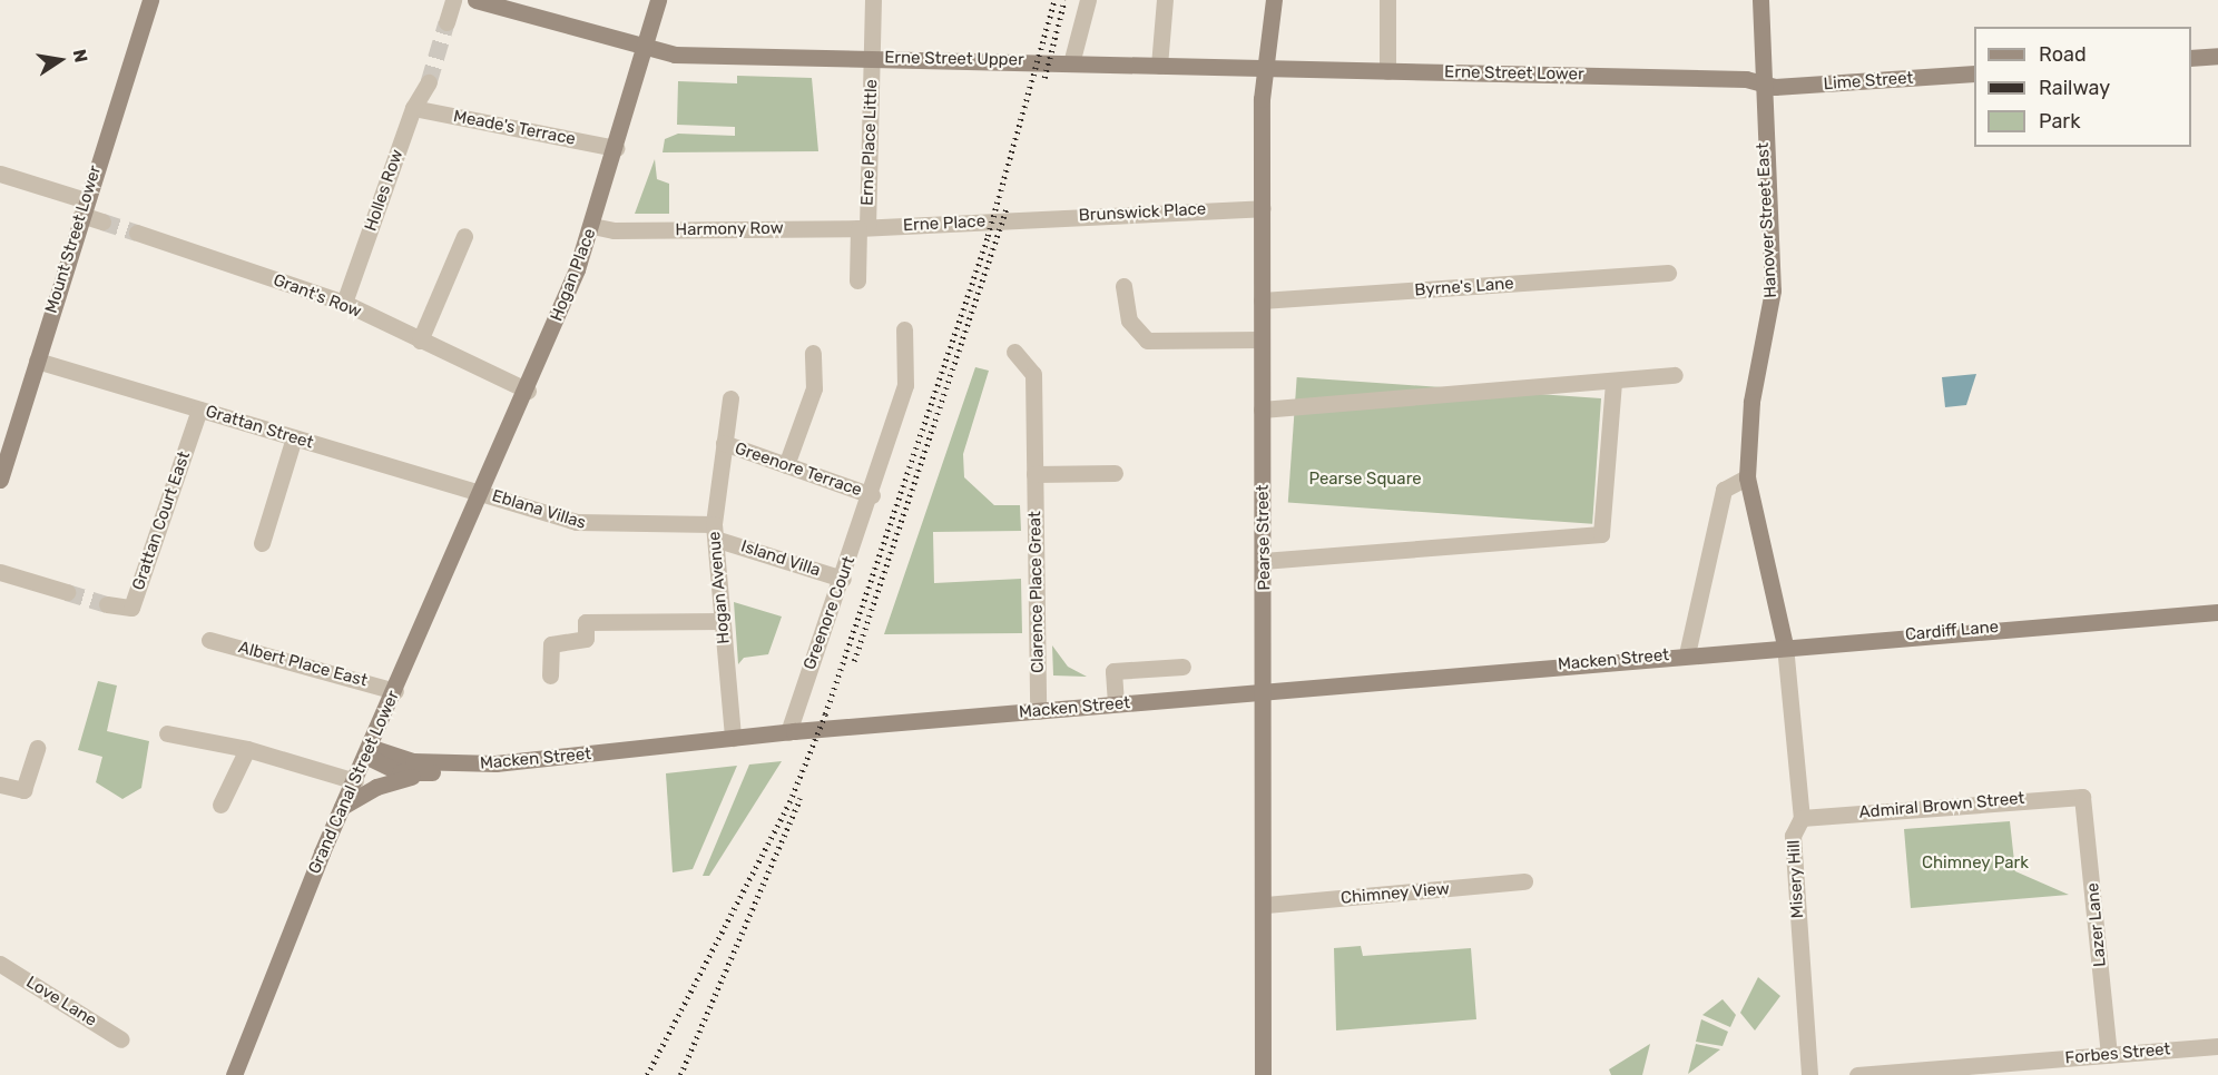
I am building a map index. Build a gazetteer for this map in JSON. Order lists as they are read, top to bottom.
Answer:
{
  "streets": {
    "main road": [
      "Erne Street Upper",
      "Erne Street Lower",
      "Lime Street",
      "Hanover Street East",
      "Mount Street Lower",
      "Hogan Place",
      "Pearse Street",
      "Cardiff Lane",
      "Macken Street",
      "Grand Canal Street Lower"
    ],
    "street": [
      "Meade's Terrace",
      "Erne Place Little",
      "Holles Row",
      "Brunswick Place",
      "Erne Place",
      "Harmony Row",
      "Byrne's Lane",
      "Grant's Row",
      "Grattan Street",
      "Greenore Terrace",
      "Eblana Villas",
      "Grattan Court East",
      "Island Villa",
      "Hogan Avenue",
      "Clarence Place Great",
      "Greenore Court",
      "Albert Place East",
      "Admiral Brown Street",
      "Misery Hill",
      "Chimney View",
      "Lazer Lane",
      "Love Lane",
      "Forbes Street"
    ]
  },
  "crossings": [
    ["Erne Street Upper", "Erne Street Lower"],
    ["Erne Street Upper", "Erne Place Little"],
    ["Erne Street Upper", "Hogan Place"],
    ["Erne Street Upper", "Pearse Street"],
    ["Erne Street Lower", "Lime Street"],
    ["Erne Street Lower", "Hanover Street East"],
    ["Erne Street Lower", "Pearse Street"],
    ["Lime Street", "Hanover Street East"],
    ["Meade's Terrace", "Holles Row"],
    ["Meade's Terrace", "Hogan Place"],
    ["Erne Place Little", "Erne Place"],
    ["Erne Place Little", "Harmony Row"],
    ["Holles Row", "Grant's Row"],
    ["Brunswick Place", "Erne Place"],
    ["Brunswick Place", "Pearse Street"],
    ["Hanover Street East", "Cardiff Lane"],
    ["Hanover Street East", "Misery Hill"],
    ["Erne Place", "Harmony Row"],
    ["Harmony Row", "Hogan Place"],
    ["Mount Street Lower", "Grattan Street"],
    ["Hogan Place", "Grant's Row"],
    ["Hogan Place", "Grattan Street"],
    ["Hogan Place", "Eblana Villas"],
    ["Hogan Place", "Grand Canal Street Lower"],
    ["Byrne's Lane", "Pearse Street"],
    ["Grattan Street", "Eblana Villas"],
    ["Grattan Street", "Grattan Court East"],
    ["Grattan Street", "Grand Canal Street Lower"],
    ["Greenore Terrace", "Hogan Avenue"],
    ["Greenore Terrace", "Greenore Court"],
    ["Eblana Villas", "Island Villa"],
    ["Eblana Villas", "Hogan Avenue"],
    ["Eblana Villas", "Grand Canal Street Lower"],
    ["Pearse Street", "Macken Street"],
    ["Pearse Street", "Chimney View"],
    ["Island Villa", "Hogan Avenue"],
    ["Island Villa", "Greenore Court"],
    ["Hogan Avenue", "Macken Street"],
    ["Clarence Place Great", "Macken Street"],
    ["Greenore Court", "Macken Street"],
    ["Cardiff Lane", "Macken Street"],
    ["Cardiff Lane", "Misery Hill"],
    ["Macken Street", "Grand Canal Street Lower"],
    ["Albert Place East", "Grand Canal Street Lower"],
    ["Admiral Brown Street", "Misery Hill"],
    ["Admiral Brown Street", "Lazer Lane"],
    ["Lazer Lane", "Forbes Street"]
  ],
  "parks": ["Pearse Square", "Chimney Park"],
  "legend": ["Road", "Railway", "Park"],
  "north": "right"
}
